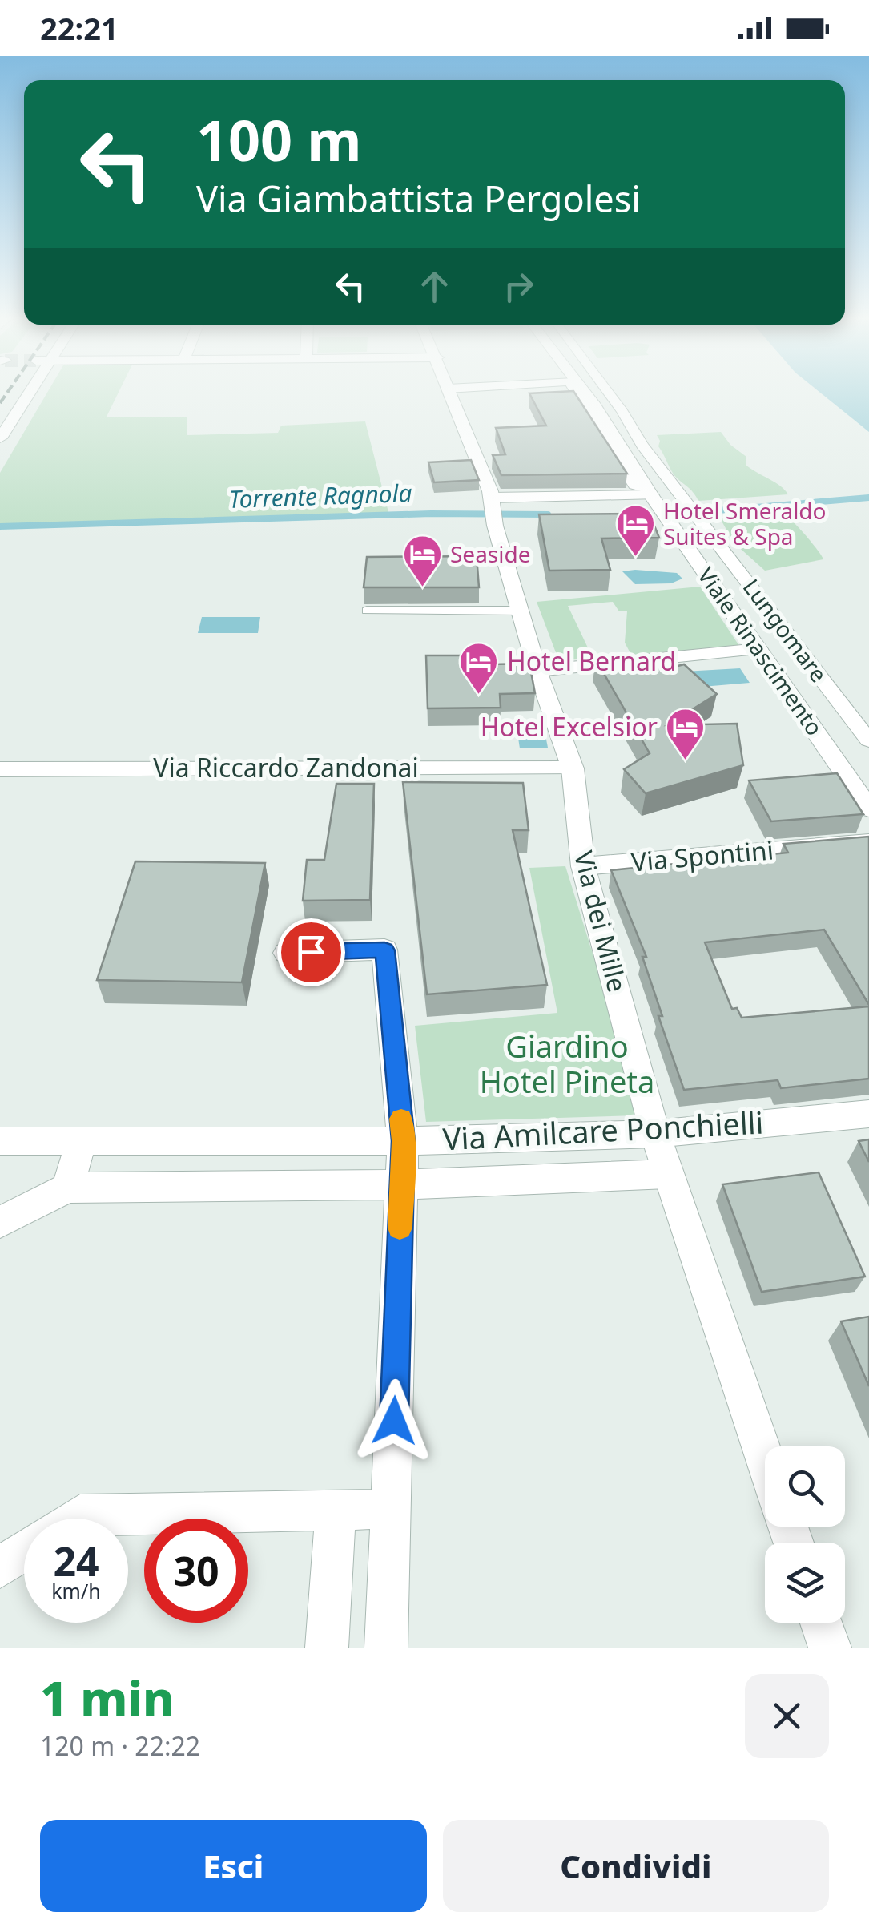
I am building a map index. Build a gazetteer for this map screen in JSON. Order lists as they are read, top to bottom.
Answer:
{
  "streets": {
    "street": [
      "Lungomare",
      "Viale Rinascimento",
      "Via Riccardo Zandonai",
      "Via Spontini",
      "Via dei Mille",
      "Via Amilcare Ponchielli"
    ]
  },
  "crossings": [
    ["Via Riccardo Zandonai", "Via dei Mille"],
    ["Via Spontini", "Via dei Mille"],
    ["Via dei Mille", "Via Amilcare Ponchielli"]
  ],
  "water": ["Torrente Ragnola"],
  "parks": ["Giardino Hotel Pineta"],
  "places": {
    "hotel": [
      "Hotel Smeraldo Suites & Spa",
      "Seaside",
      "Hotel Bernard",
      "Hotel Excelsior"
    ]
  },
  "page": {
    "status": "22:21",
    "turn": ["100 m", "Via Giambattista Pergolesi"],
    "speed": "24 km/h",
    "limit": "30",
    "heading": ["1 min", "120 m · 22:22"],
    "buttons": ["Esci", "Condividi"]
  }
}
